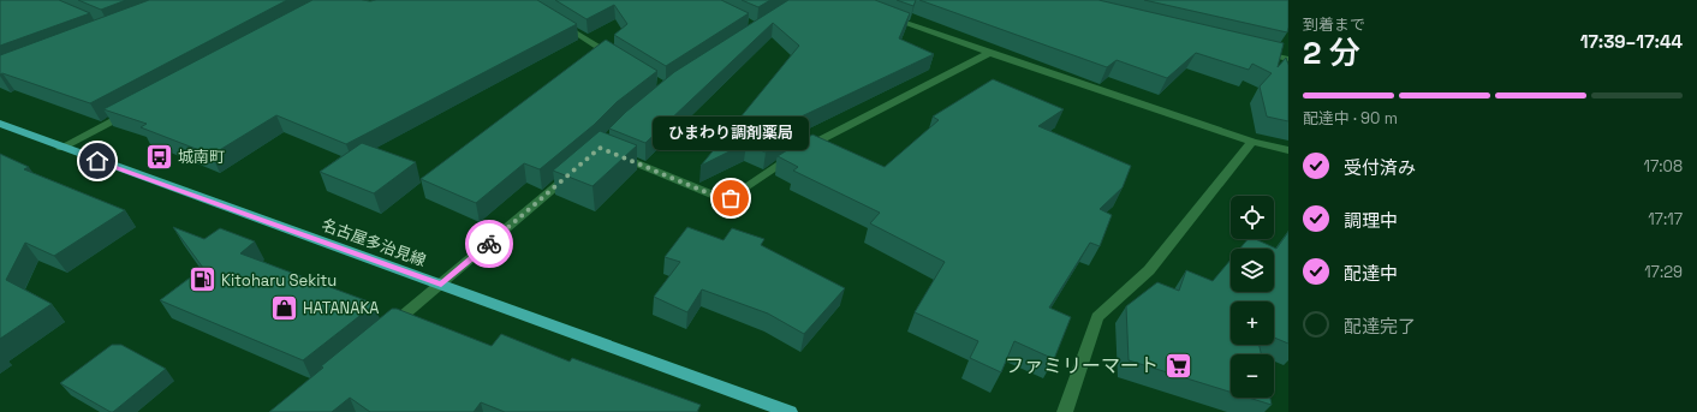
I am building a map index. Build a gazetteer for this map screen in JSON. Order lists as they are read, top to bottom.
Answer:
{
  "streets": {
    "main road": ["名古屋多治見線"]
  },
  "places": {
    "bus stop": ["城南町"],
    "other": ["ひまわり調剤薬局"],
    "fuel station": ["Kitoharu Sekitu"],
    "shop": ["HATANAKA"],
    "supermarket": ["ファミリーマート"]
  },
  "page": {
    "heading": ["2 分", "到着まで", "17:39–17:44"],
    "bar": "配達中 · 90 m",
    "bubble": "ひまわり調剤薬局",
    "list": [
      ["受付済み", "17:08"],
      ["調理中", "17:17"],
      ["配達中", "17:29"],
      "配達完了"
    ],
    "map_buttons": ["+", "−"]
  }
}
